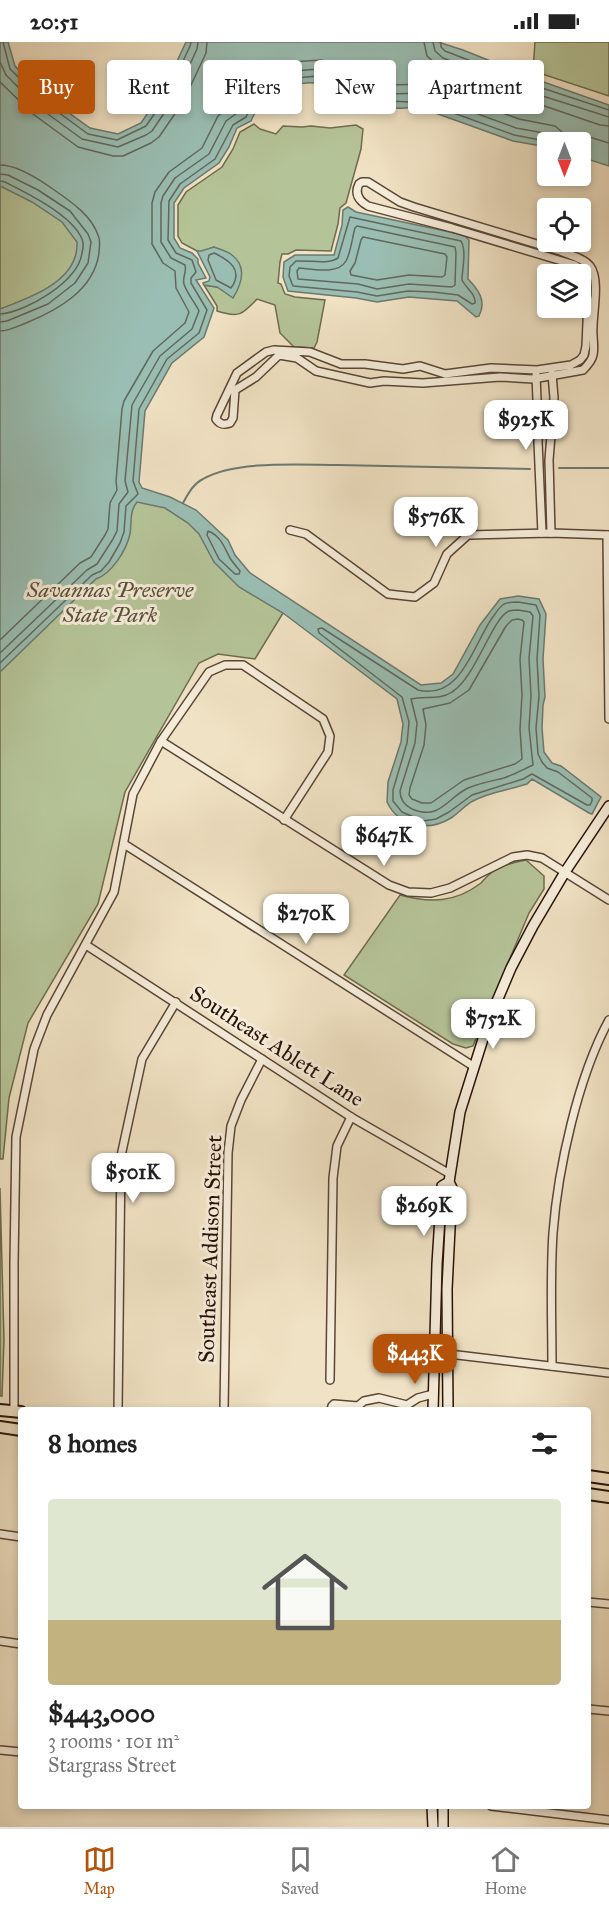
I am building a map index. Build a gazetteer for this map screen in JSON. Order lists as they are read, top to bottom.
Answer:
{
  "streets": {
    "street": ["Southeast Ablett Lane", "Southeast Addison Street"]
  },
  "crossings": [
    ["Southeast Ablett Lane", "Southeast Addison Street"]
  ],
  "parks": ["Savannas Preserve State Park"],
  "north": "bottom",
  "page": {
    "status": "20:51",
    "chip": [
      "Buy",
      "Rent",
      "Filters",
      "New",
      "Apartment"
    ],
    "price": [
      "$925K",
      "$576K",
      "$647K",
      "$270K",
      "$752K",
      "$501K",
      "$269K",
      "$443K"
    ],
    "heading": "8 homes",
    "list": [
      {
        "name": "$443,000",
        "note": "3 rooms · 101 m² · Stargrass Street"
      }
    ],
    "tabs": ["Map", "Saved", "Home"]
  }
}
